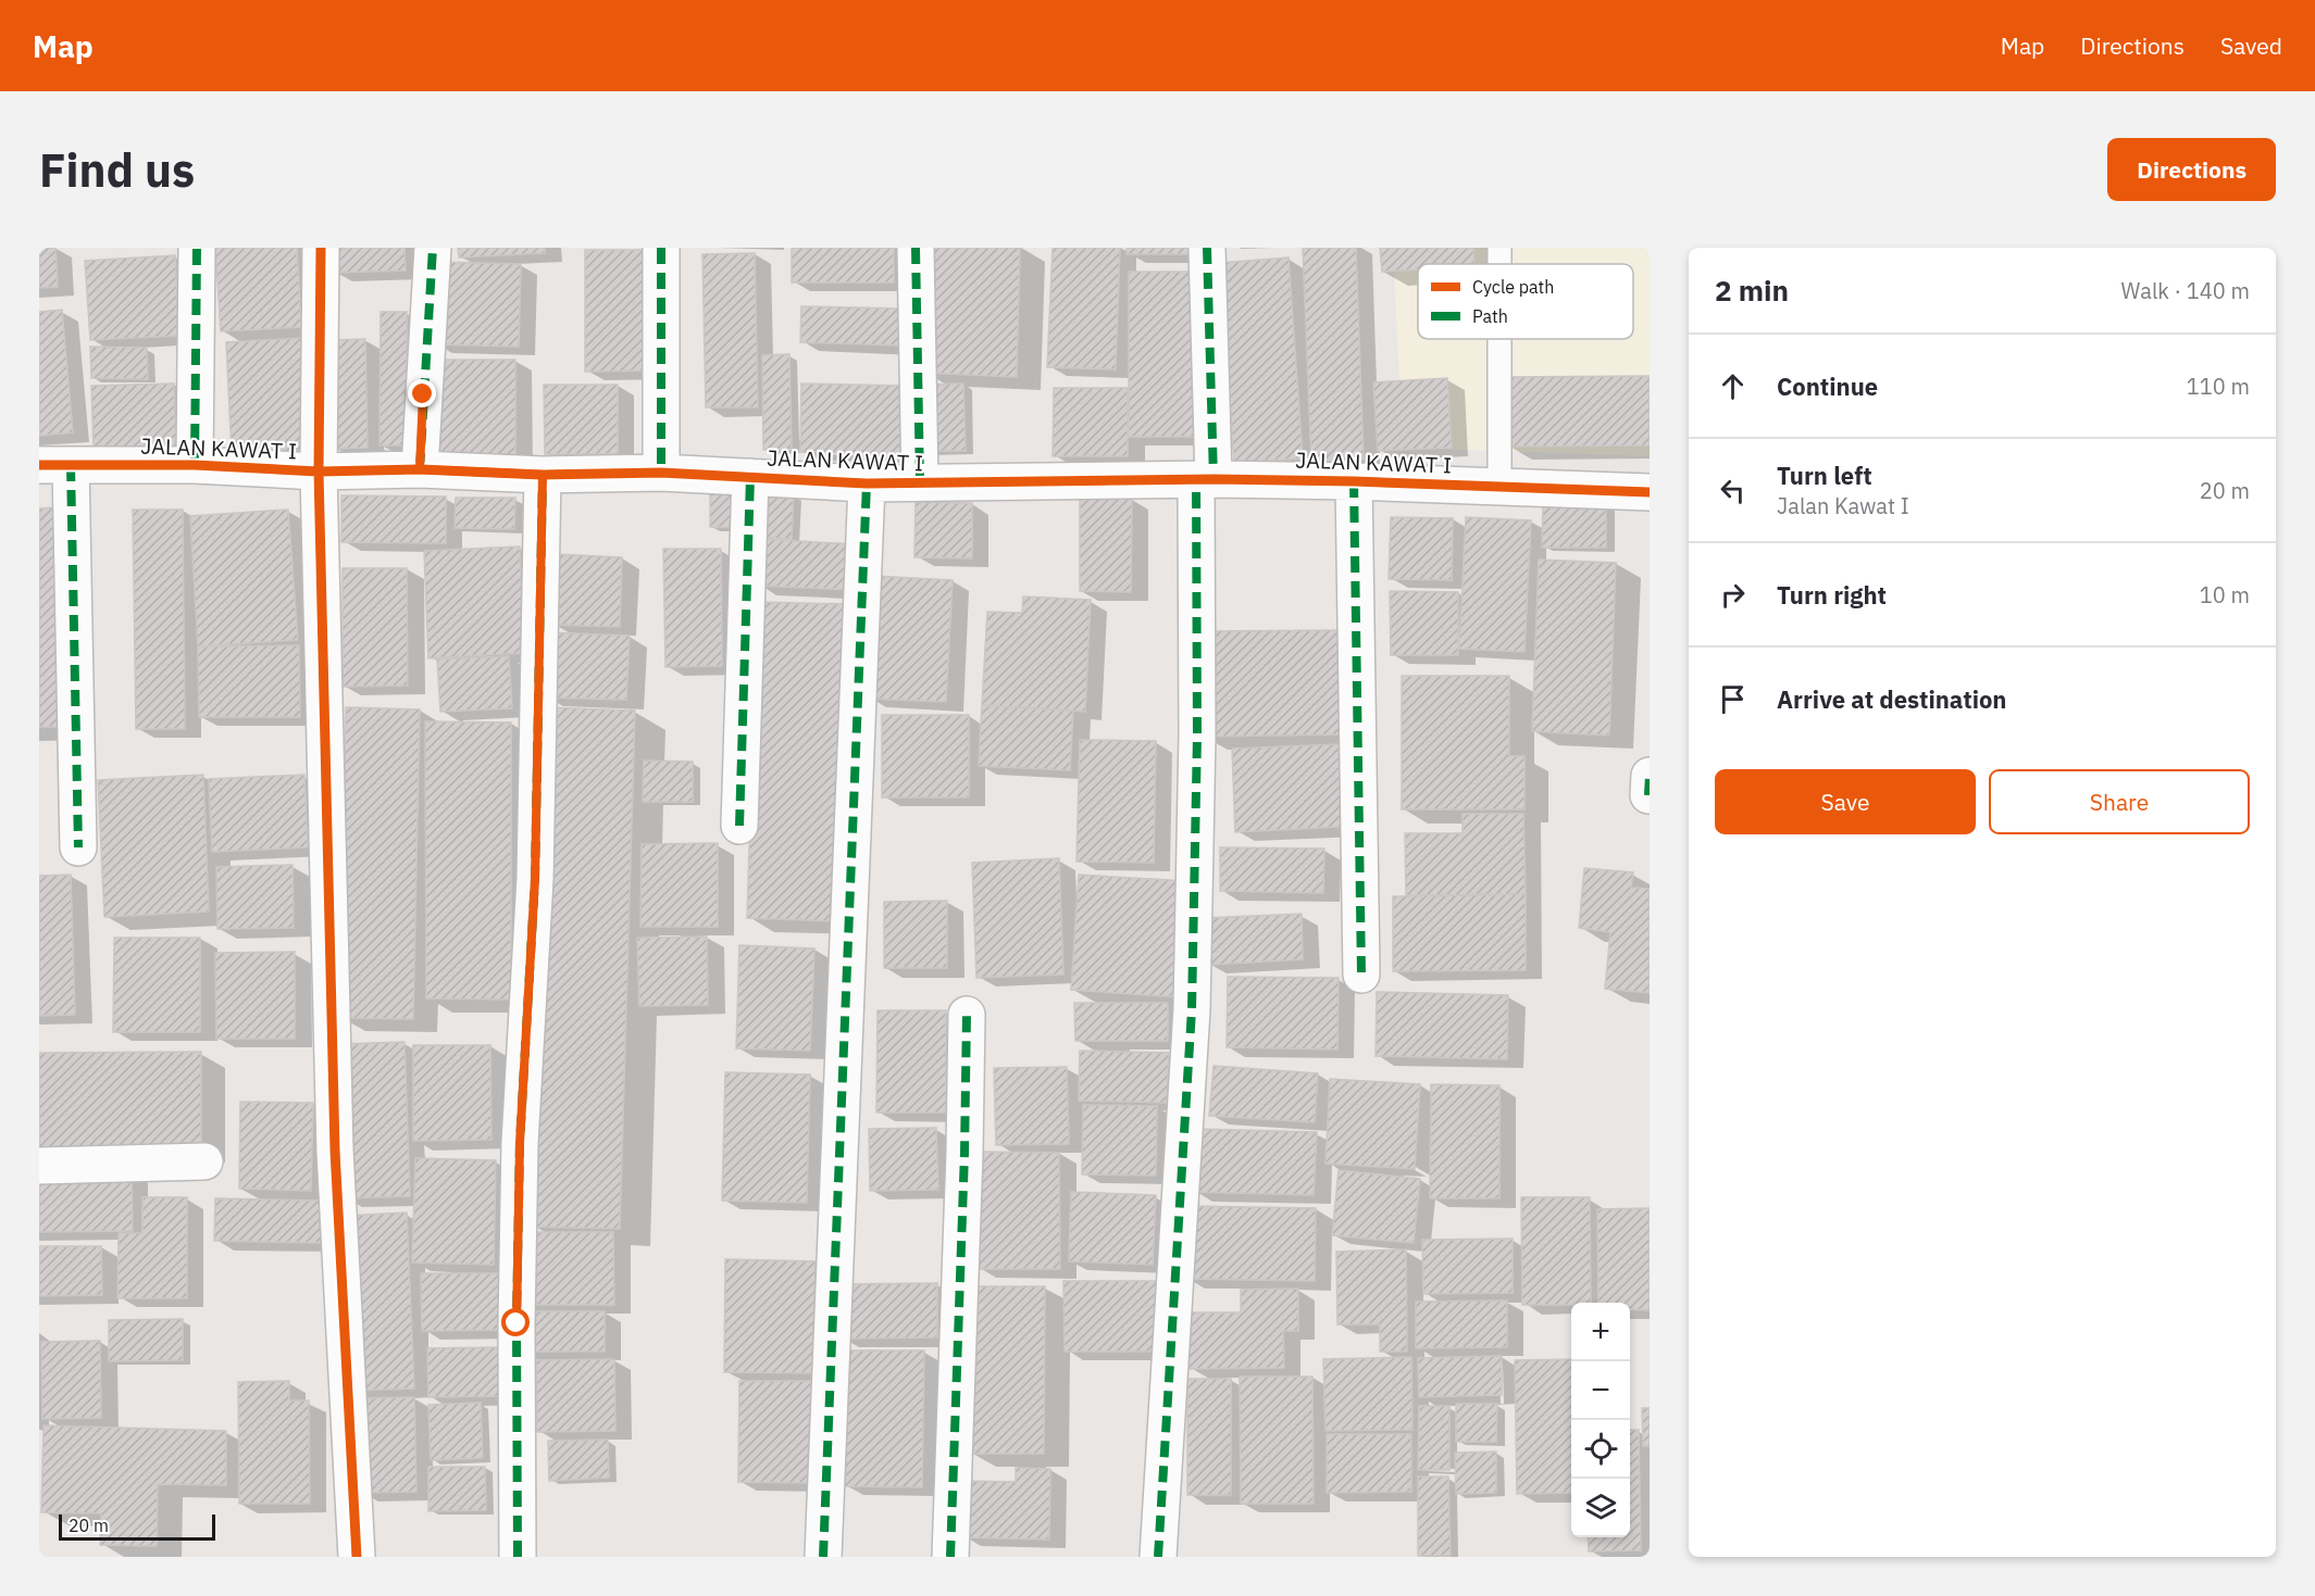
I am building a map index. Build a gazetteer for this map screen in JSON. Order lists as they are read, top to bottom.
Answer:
{
  "streets": {
    "street": ["JALAN KAWAT I"]
  },
  "legend": ["Cycle path", "Path"],
  "scale_bar": "20 m",
  "page": {
    "header": "Map",
    "nav": ["Map", "Directions", "Saved"],
    "buttons": [
      "Directions",
      ["Save", "Share"]
    ],
    "title": "Find us",
    "heading": ["2 min", "Walk · 140 m"],
    "list": [
      ["Continue", "110 m"],
      ["Turn left", "Jalan Kawat I", "20 m"],
      ["Turn right", "10 m"],
      "Arrive at destination"
    ],
    "map_buttons": ["+", "−"],
    "scale": "20 m"
  }
}
